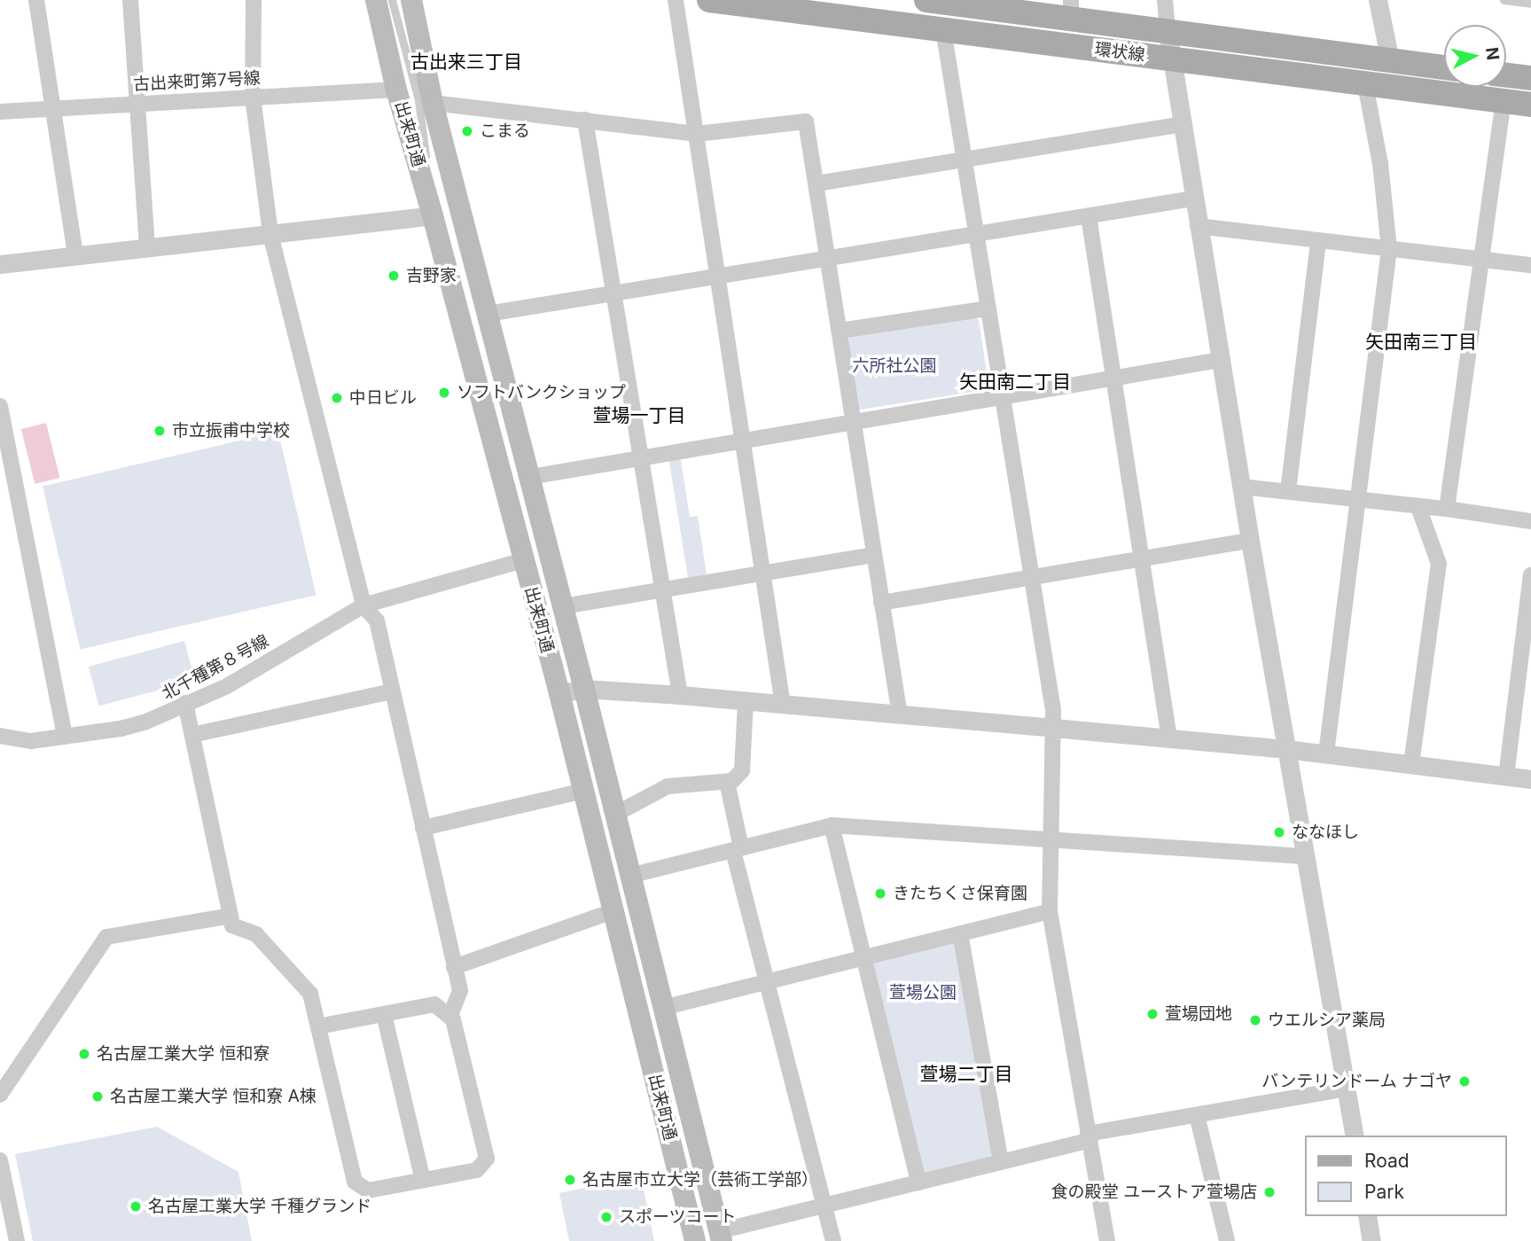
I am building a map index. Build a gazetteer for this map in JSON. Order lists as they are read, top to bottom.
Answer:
{
  "streets": {
    "main road": ["環状線", "出来町通"],
    "street": ["古出来町第7号線", "北千種第８号線"]
  },
  "crossings": [
    ["古出来町第7号線", "出来町通"],
    ["出来町通", "北千種第８号線"]
  ],
  "districts": [
    "古出来三丁目",
    "矢田南三丁目",
    "矢田南二丁目",
    "萱場一丁目",
    "萱場二丁目"
  ],
  "parks": ["六所社公園", "萱場公園"],
  "places": [
    "こまる",
    "吉野家",
    "ソフトバンクショップ",
    "中日ビル",
    "市立振甫中学校",
    "ななほし",
    "きたちくさ保育園",
    "萱場団地",
    "ウエルシア薬局",
    "名古屋工業大学 恒和寮",
    "バンテリンドーム ナゴヤ",
    "名古屋工業大学 恒和寮 A棟",
    "名古屋市立大学（芸術工学部）",
    "食の殿堂 ユーストア萱場店",
    "名古屋工業大学 千種グランド",
    "スポーツコート"
  ],
  "legend": ["Road", "Park"],
  "north": "right"
}
